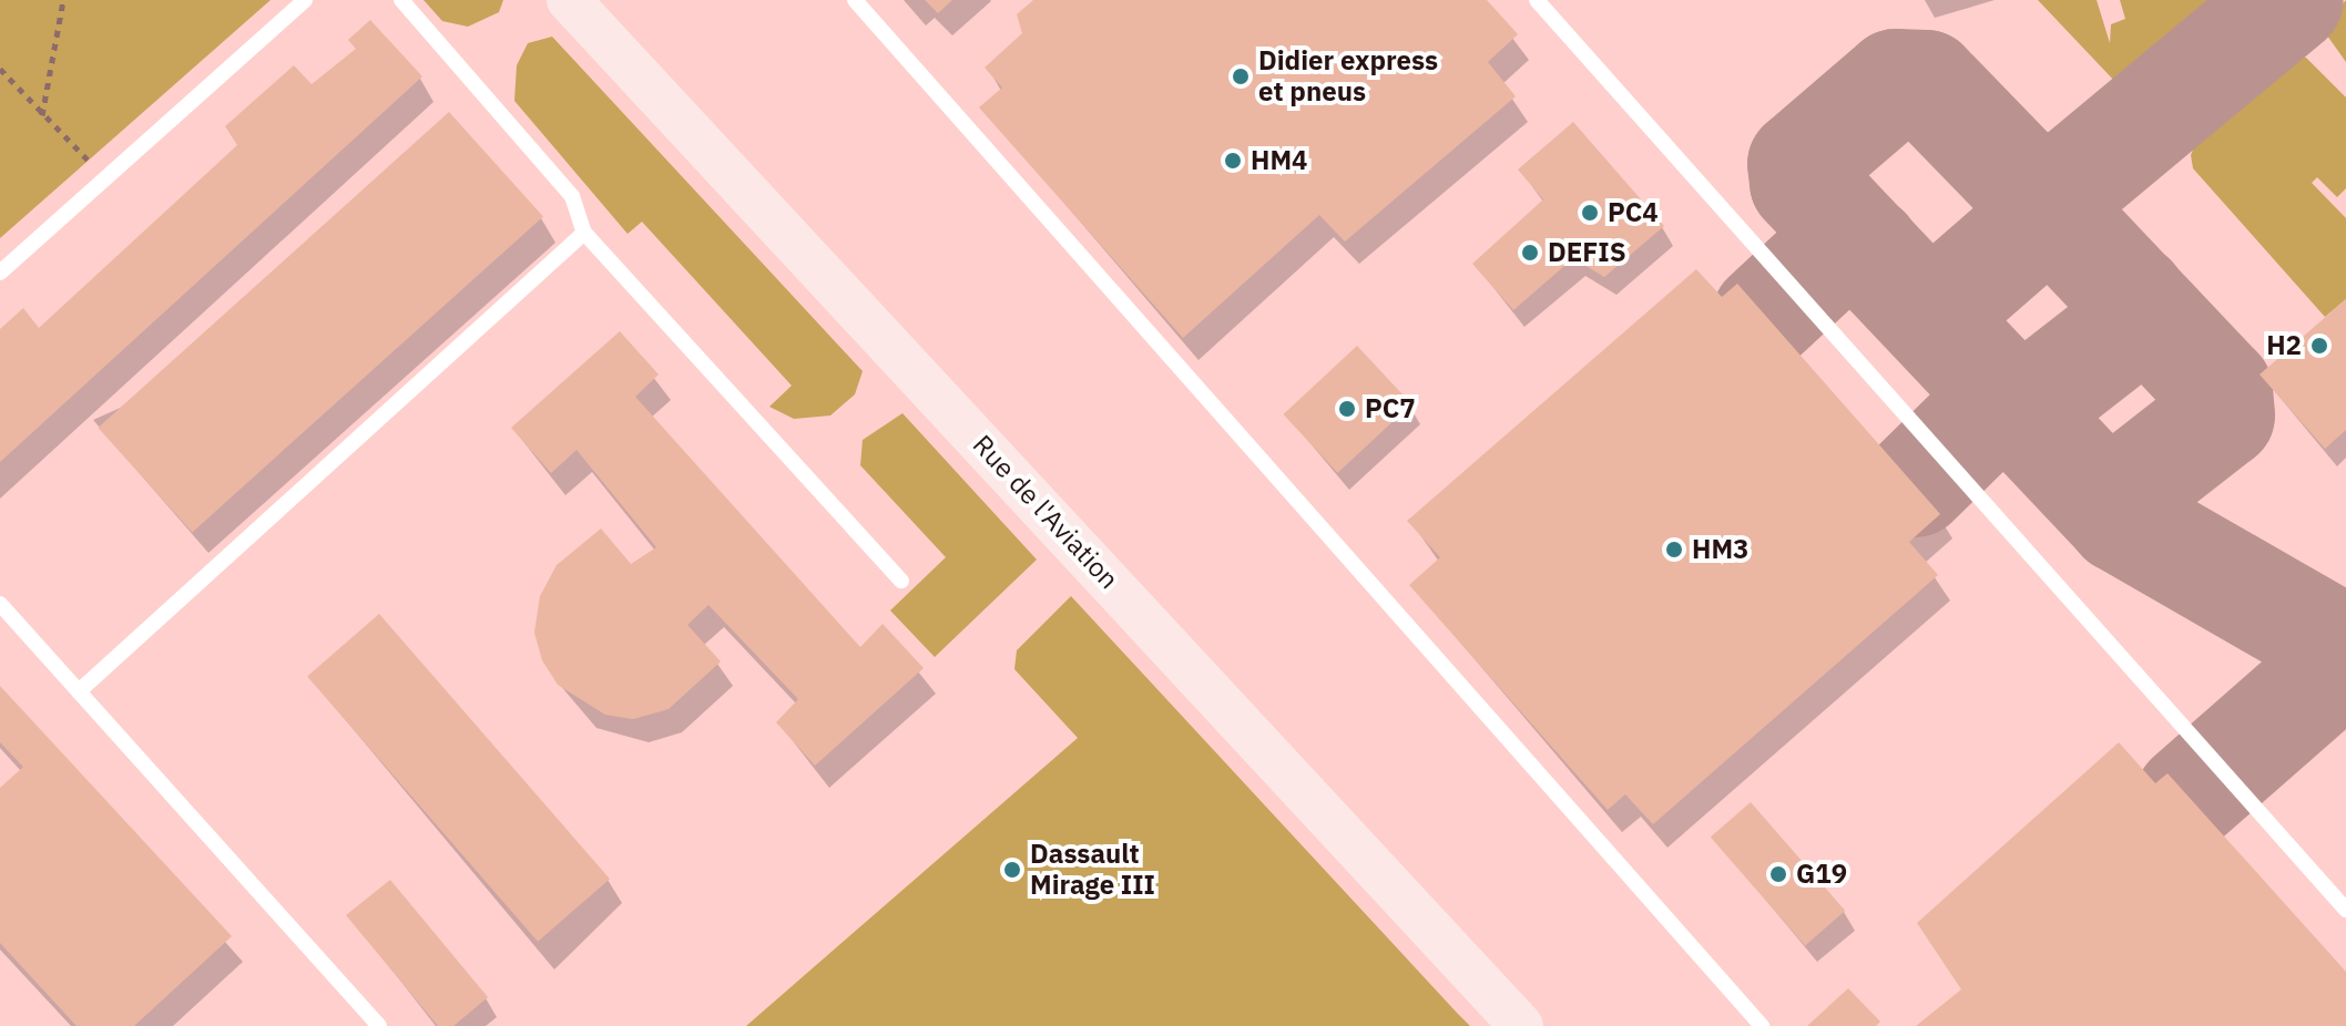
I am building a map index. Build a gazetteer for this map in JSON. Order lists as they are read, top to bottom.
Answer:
{
  "streets": {
    "street": ["Rue de l'Aviation"]
  },
  "places": [
    "Didier express et pneus",
    "HM4",
    "PC4",
    "DEFIS",
    "H2",
    "PC7",
    "HM3",
    "Dassault Mirage III",
    "G19"
  ]
}
